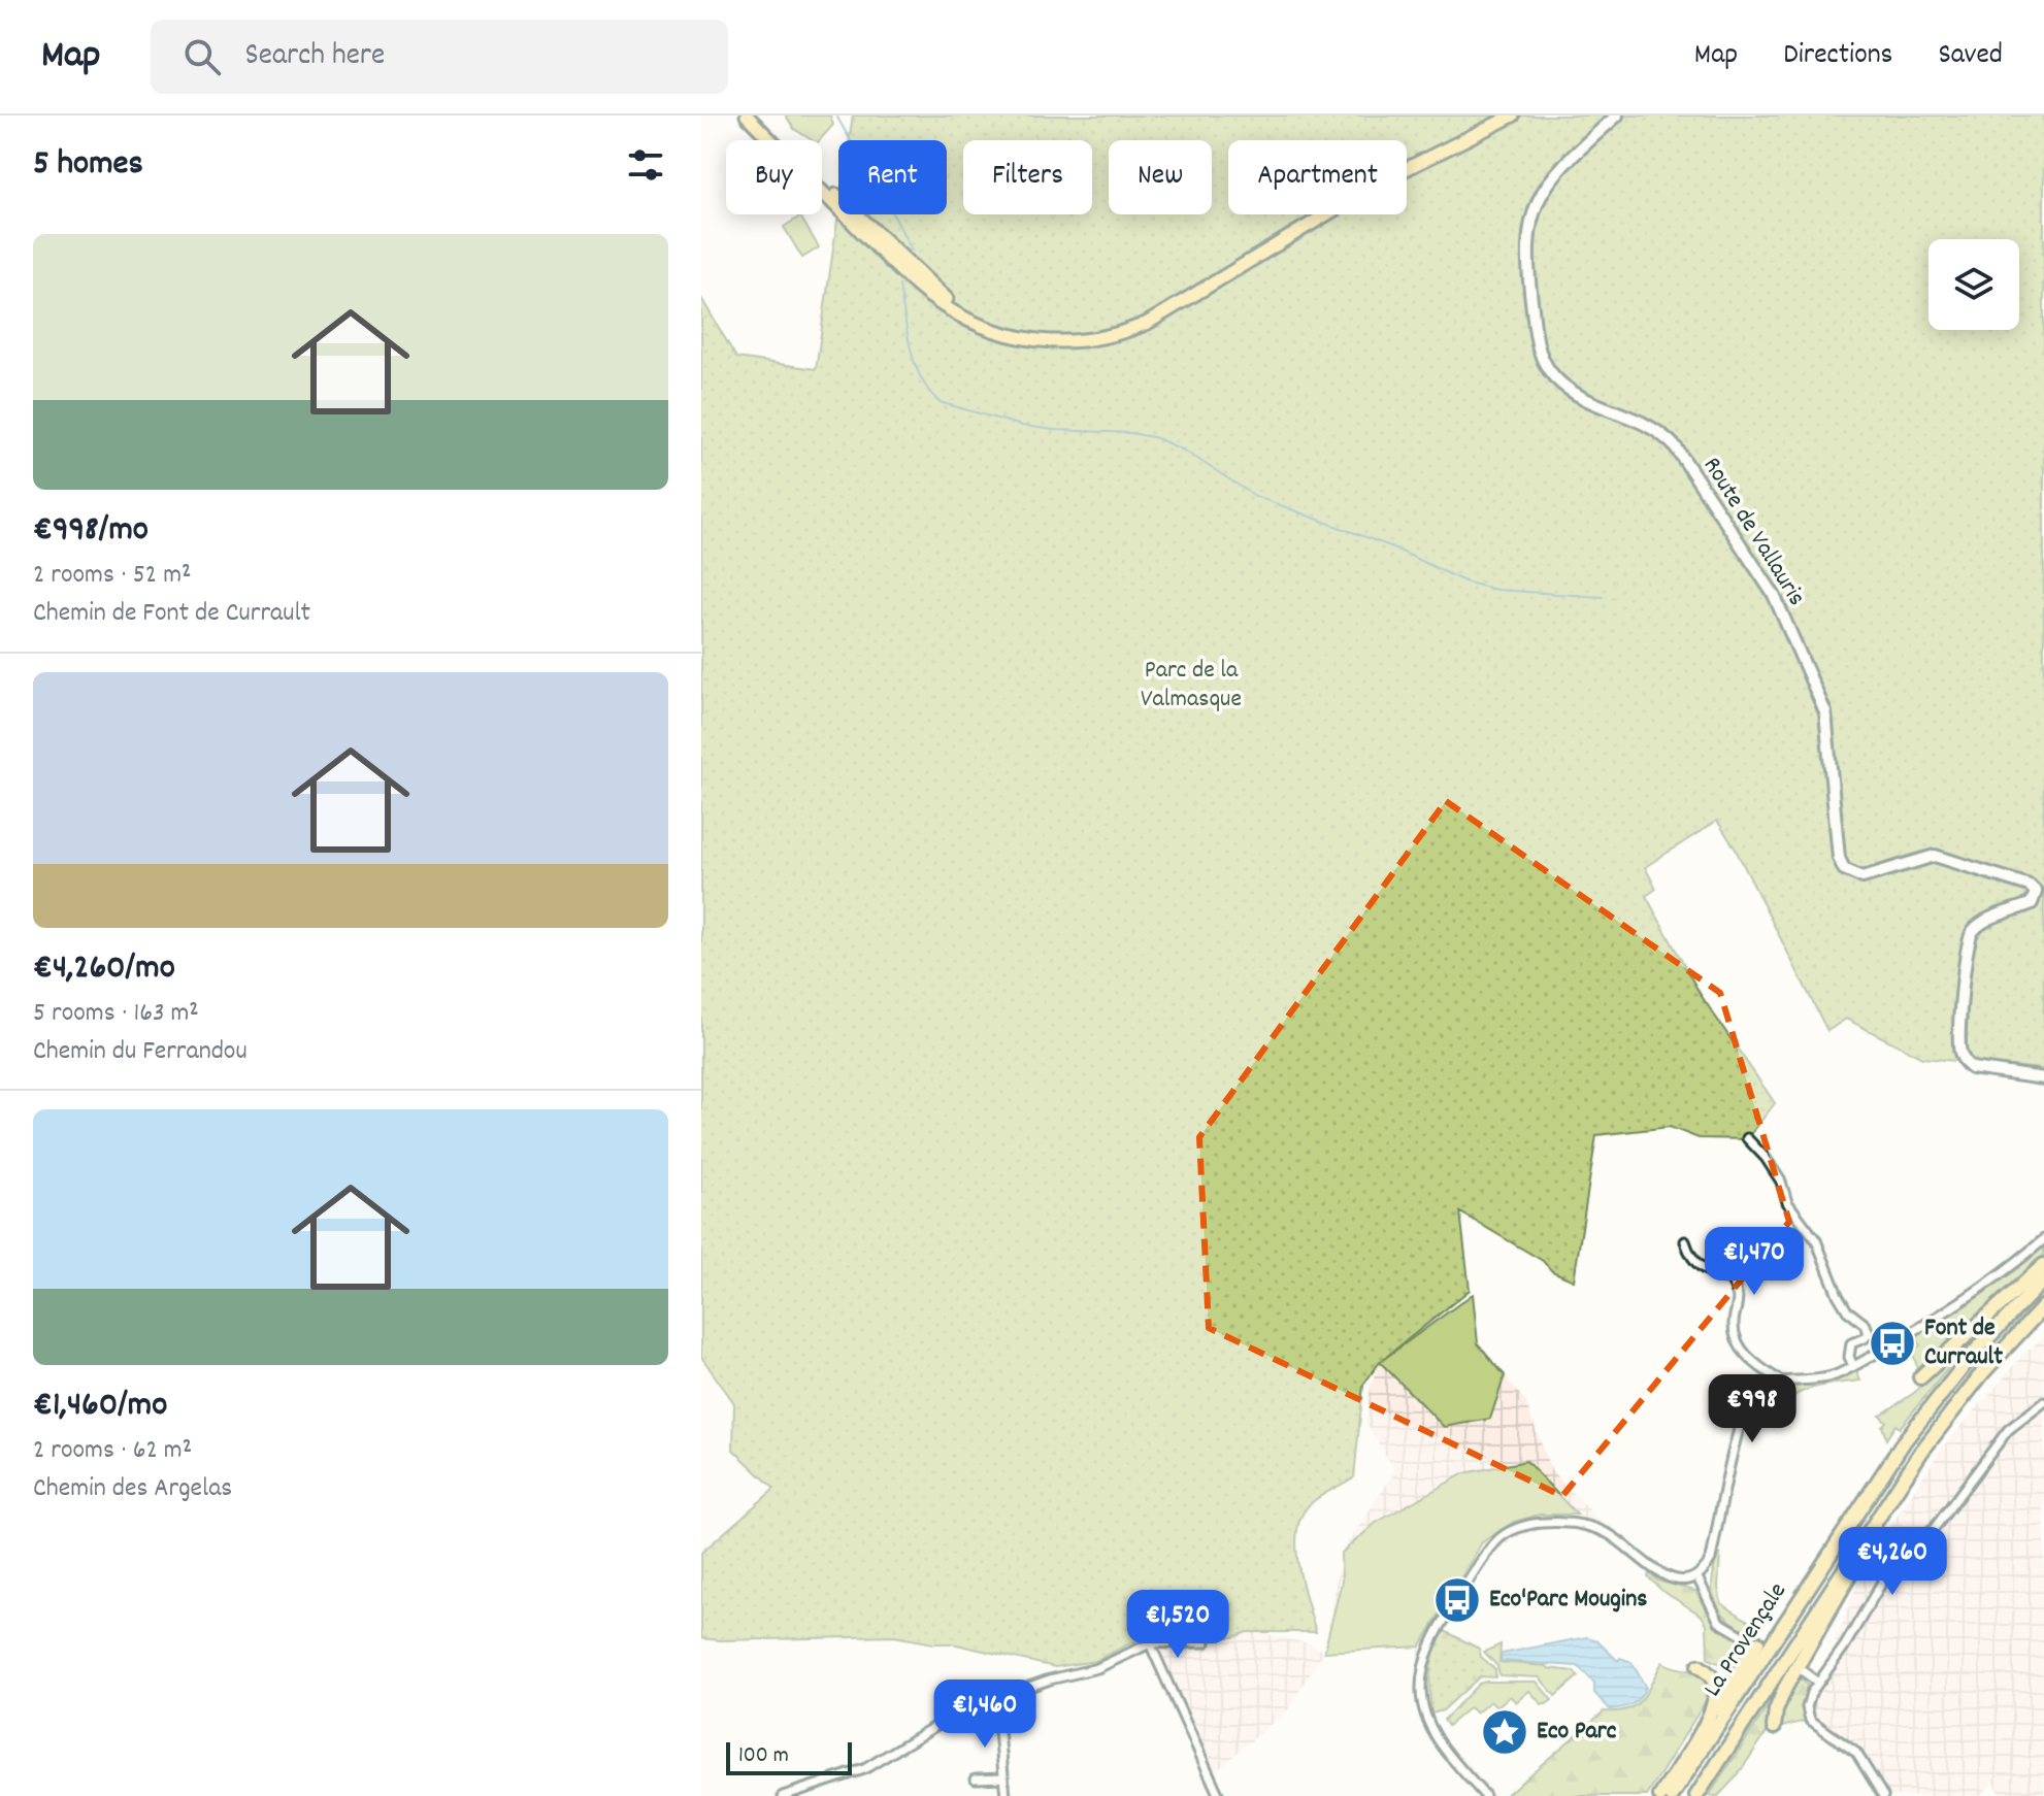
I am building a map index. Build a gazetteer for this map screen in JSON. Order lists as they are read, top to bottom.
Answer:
{
  "streets": {
    "highway": ["La Provençale"],
    "main road": ["Route de Vallauris"]
  },
  "parks": ["Parc de la Valmasque"],
  "places": {
    "bus stop": ["Font de Currault", "Eco'Parc Mougins"],
    "place": ["Eco Parc"]
  },
  "scale_bar": "100 m",
  "page": {
    "header": "Map",
    "search": "Search here",
    "nav": ["Map", "Directions", "Saved"],
    "heading": "5 homes",
    "chip": [
      "Buy",
      "Rent",
      "Filters",
      "New",
      "Apartment"
    ],
    "list": [
      {
        "name": "€998/mo",
        "note": "2 rooms · 52 m² · Chemin de Font de Currault"
      },
      {
        "name": "€4,260/mo",
        "note": "5 rooms · 163 m² · Chemin du Ferrandou"
      },
      {
        "name": "€1,460/mo",
        "note": "2 rooms · 62 m² · Chemin des Argelas"
      }
    ],
    "price": [
      "€1,470",
      "€998",
      "€4,260",
      "€1,520",
      "€1,460"
    ],
    "scale": "100 m"
  }
}
